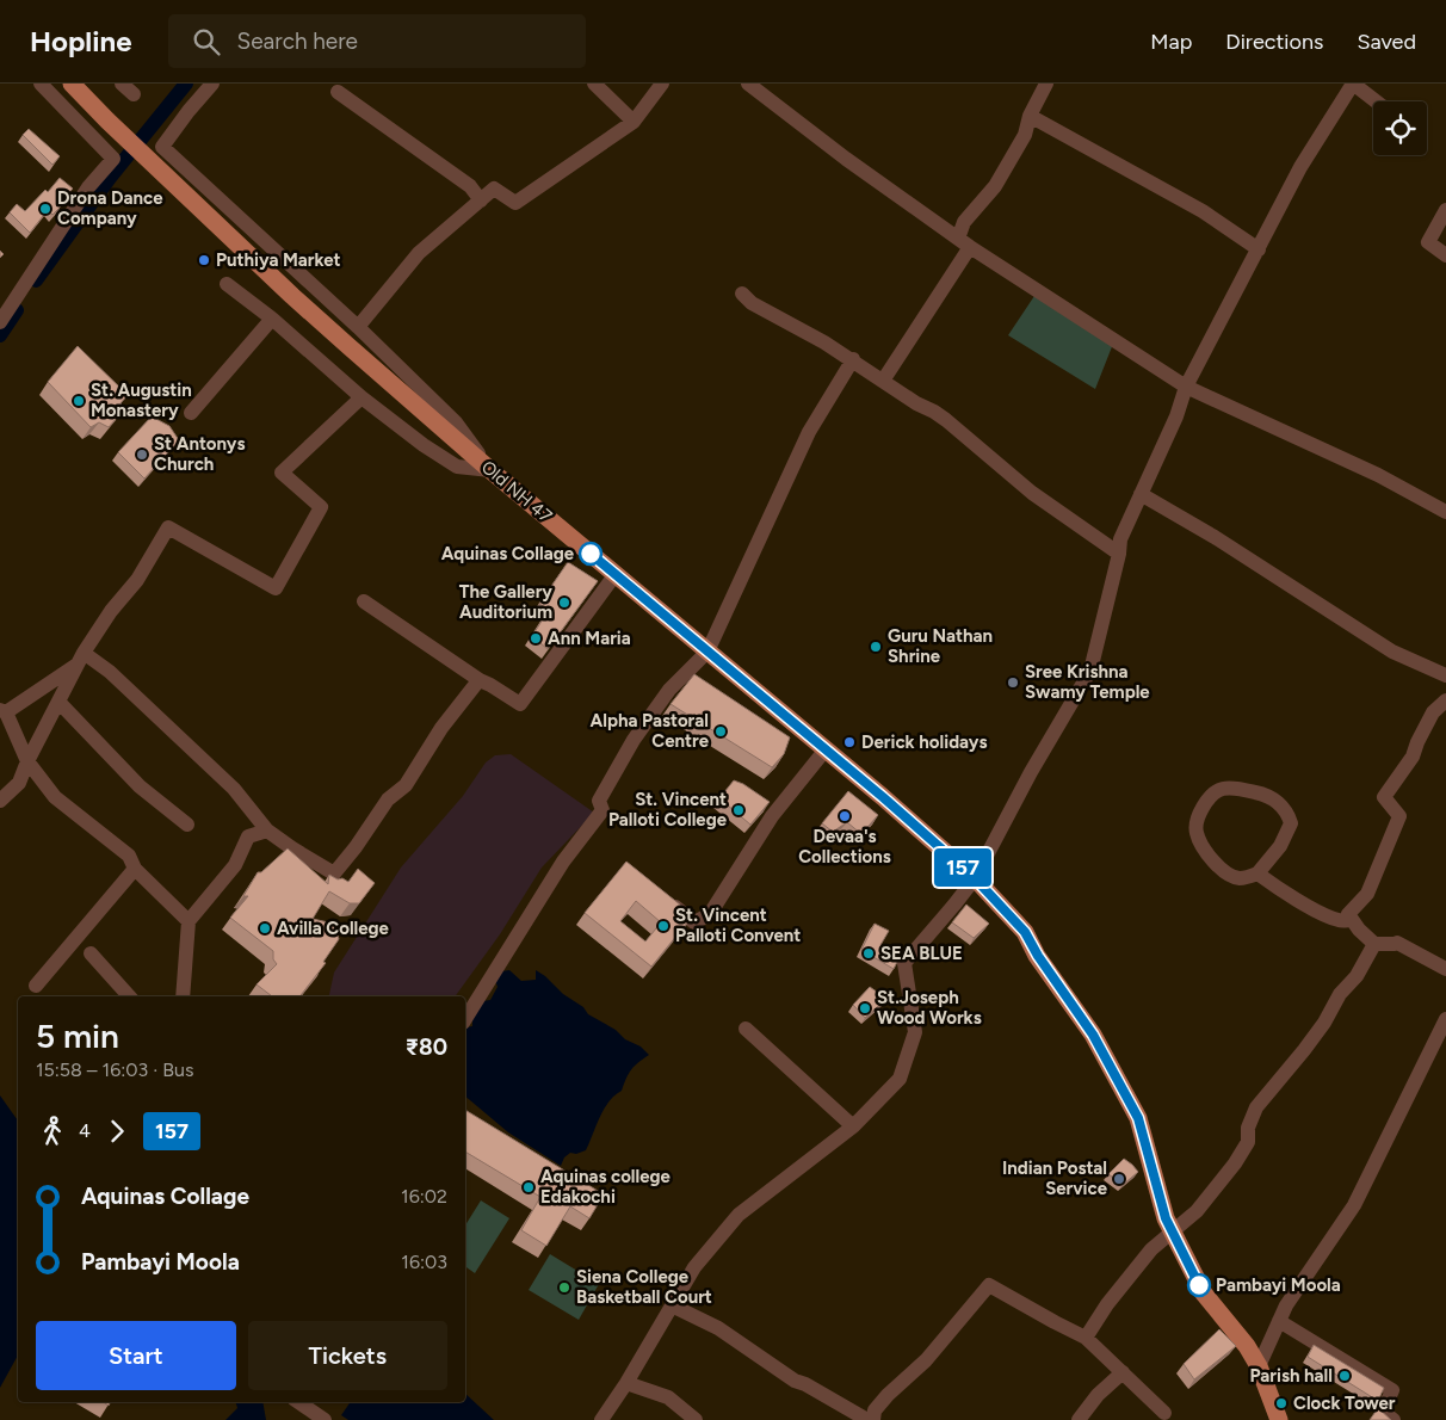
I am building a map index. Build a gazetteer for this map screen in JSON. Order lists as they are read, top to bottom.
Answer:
{
  "streets": {
    "main road": ["Old NH 47"]
  },
  "places": [
    "Drona Dance Company",
    "Puthiya Market",
    "St. Augustin Monastery",
    "St Antonys Church",
    "Aquinas Collage",
    "The Gallery Auditorium",
    "Ann Maria",
    "Guru Nathan Shrine",
    "Sree Krishna Swamy Temple",
    "Alpha Pastoral Centre",
    "Derick holidays",
    "St. Vincent Palloti College",
    "Devaa's Collections",
    "St. Vincent Palloti Convent",
    "Avilla College",
    "SEA BLUE",
    "St.Joseph Wood Works",
    "Indian Postal Service",
    "Aquinas college Edakochi",
    "Pambayi Moola",
    "Siena College Basketball Court",
    "Parish hall",
    "Clock Tower"
  ],
  "lines": ["bus line 157"],
  "page": {
    "header": "Hopline",
    "search": "Search here",
    "nav": ["Map", "Directions", "Saved"],
    "on_map": "157",
    "heading": ["5 min", "15:58 – 16:03 · Bus", "₹80"],
    "legs": ["4", "157"],
    "list": [
      {
        "name": "Aquinas Collage",
        "value": "16:02"
      },
      {
        "name": "Pambayi Moola",
        "value": "16:03"
      }
    ],
    "buttons": ["Start", "Tickets"]
  }
}
